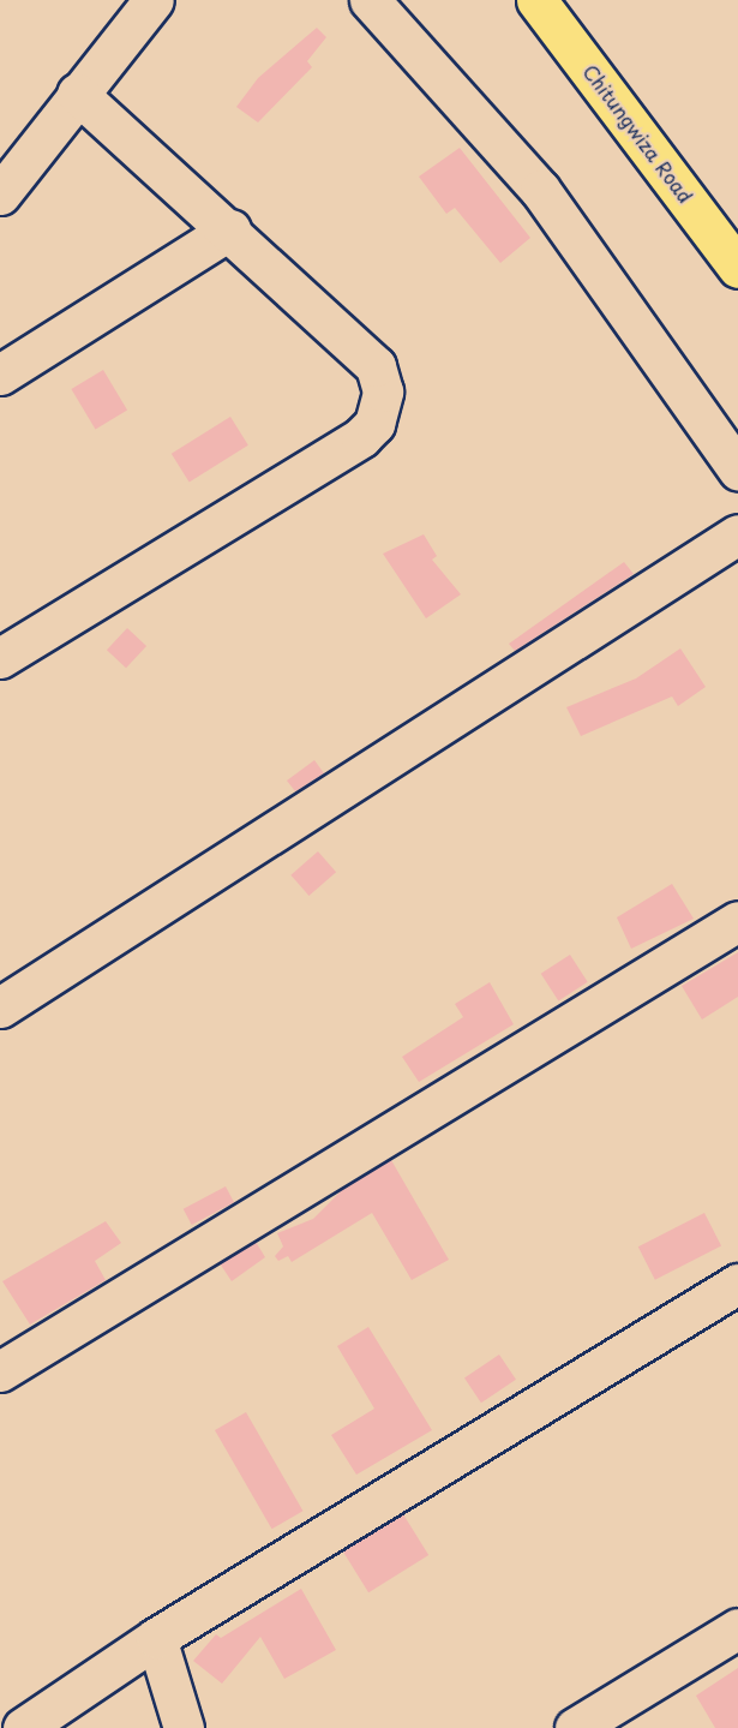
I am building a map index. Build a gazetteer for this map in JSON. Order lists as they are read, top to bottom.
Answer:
{
  "streets": {
    "main road": ["Chitungwiza Road"]
  }
}
